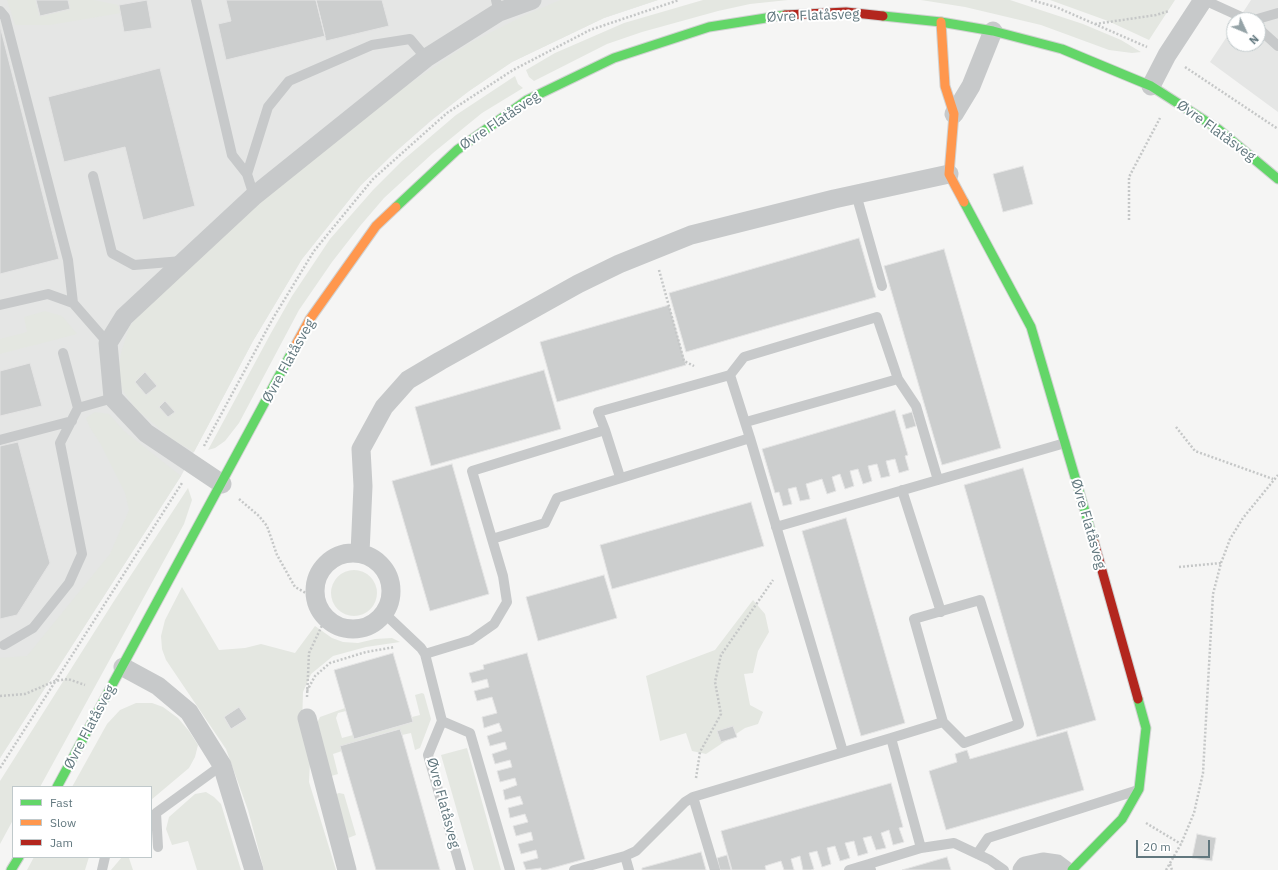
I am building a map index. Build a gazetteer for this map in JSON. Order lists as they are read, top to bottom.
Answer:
{
  "streets": {
    "street": ["Øvre Flatåsveg"]
  },
  "legend": ["Fast", "Slow", "Jam"],
  "scale_bar": "20 m",
  "north": "bottom right"
}
